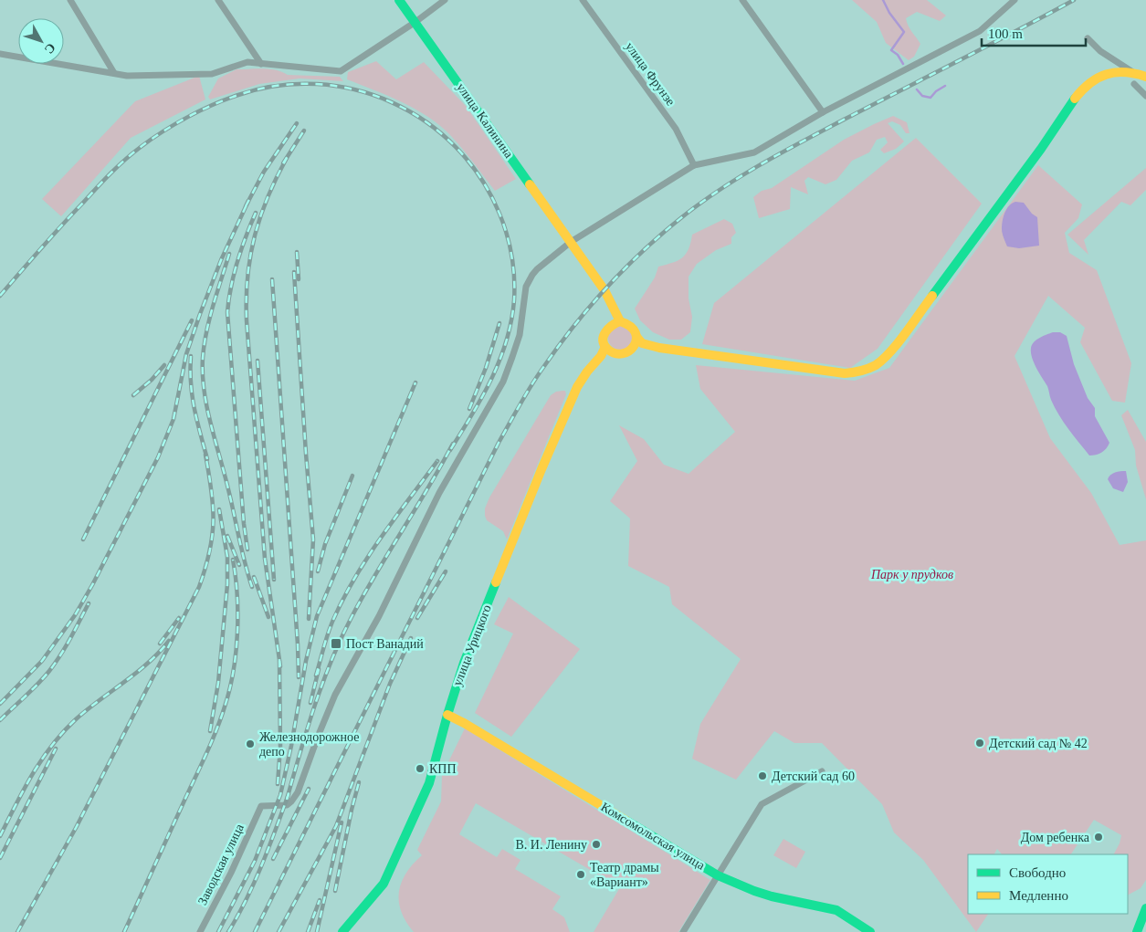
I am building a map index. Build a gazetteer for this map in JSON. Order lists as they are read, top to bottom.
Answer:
{
  "streets": {
    "street": [
      "улица Фрунзе",
      "улица Калинина",
      "улица Урицкого",
      "Комсомольская улица",
      "Заводская улица"
    ]
  },
  "crossings": [
    ["улица Калинина", "улица Урицкого"],
    ["улица Калинина", "Заводская улица"],
    ["улица Урицкого", "Комсомольская улица"]
  ],
  "parks": ["Парк у прудков"],
  "places": {
    "transit": ["Пост Ванадий"],
    "other": [
      "Детский сад № 42",
      "Железнодорожное депо",
      "КПП",
      "Детский сад 60",
      "Дом ребенка",
      "В. И. Ленину",
      "Театр драмы «Вариант»"
    ]
  },
  "legend": ["Свободно", "Медленно"],
  "scale_bar": "100 m",
  "north": "bottom right"
}
